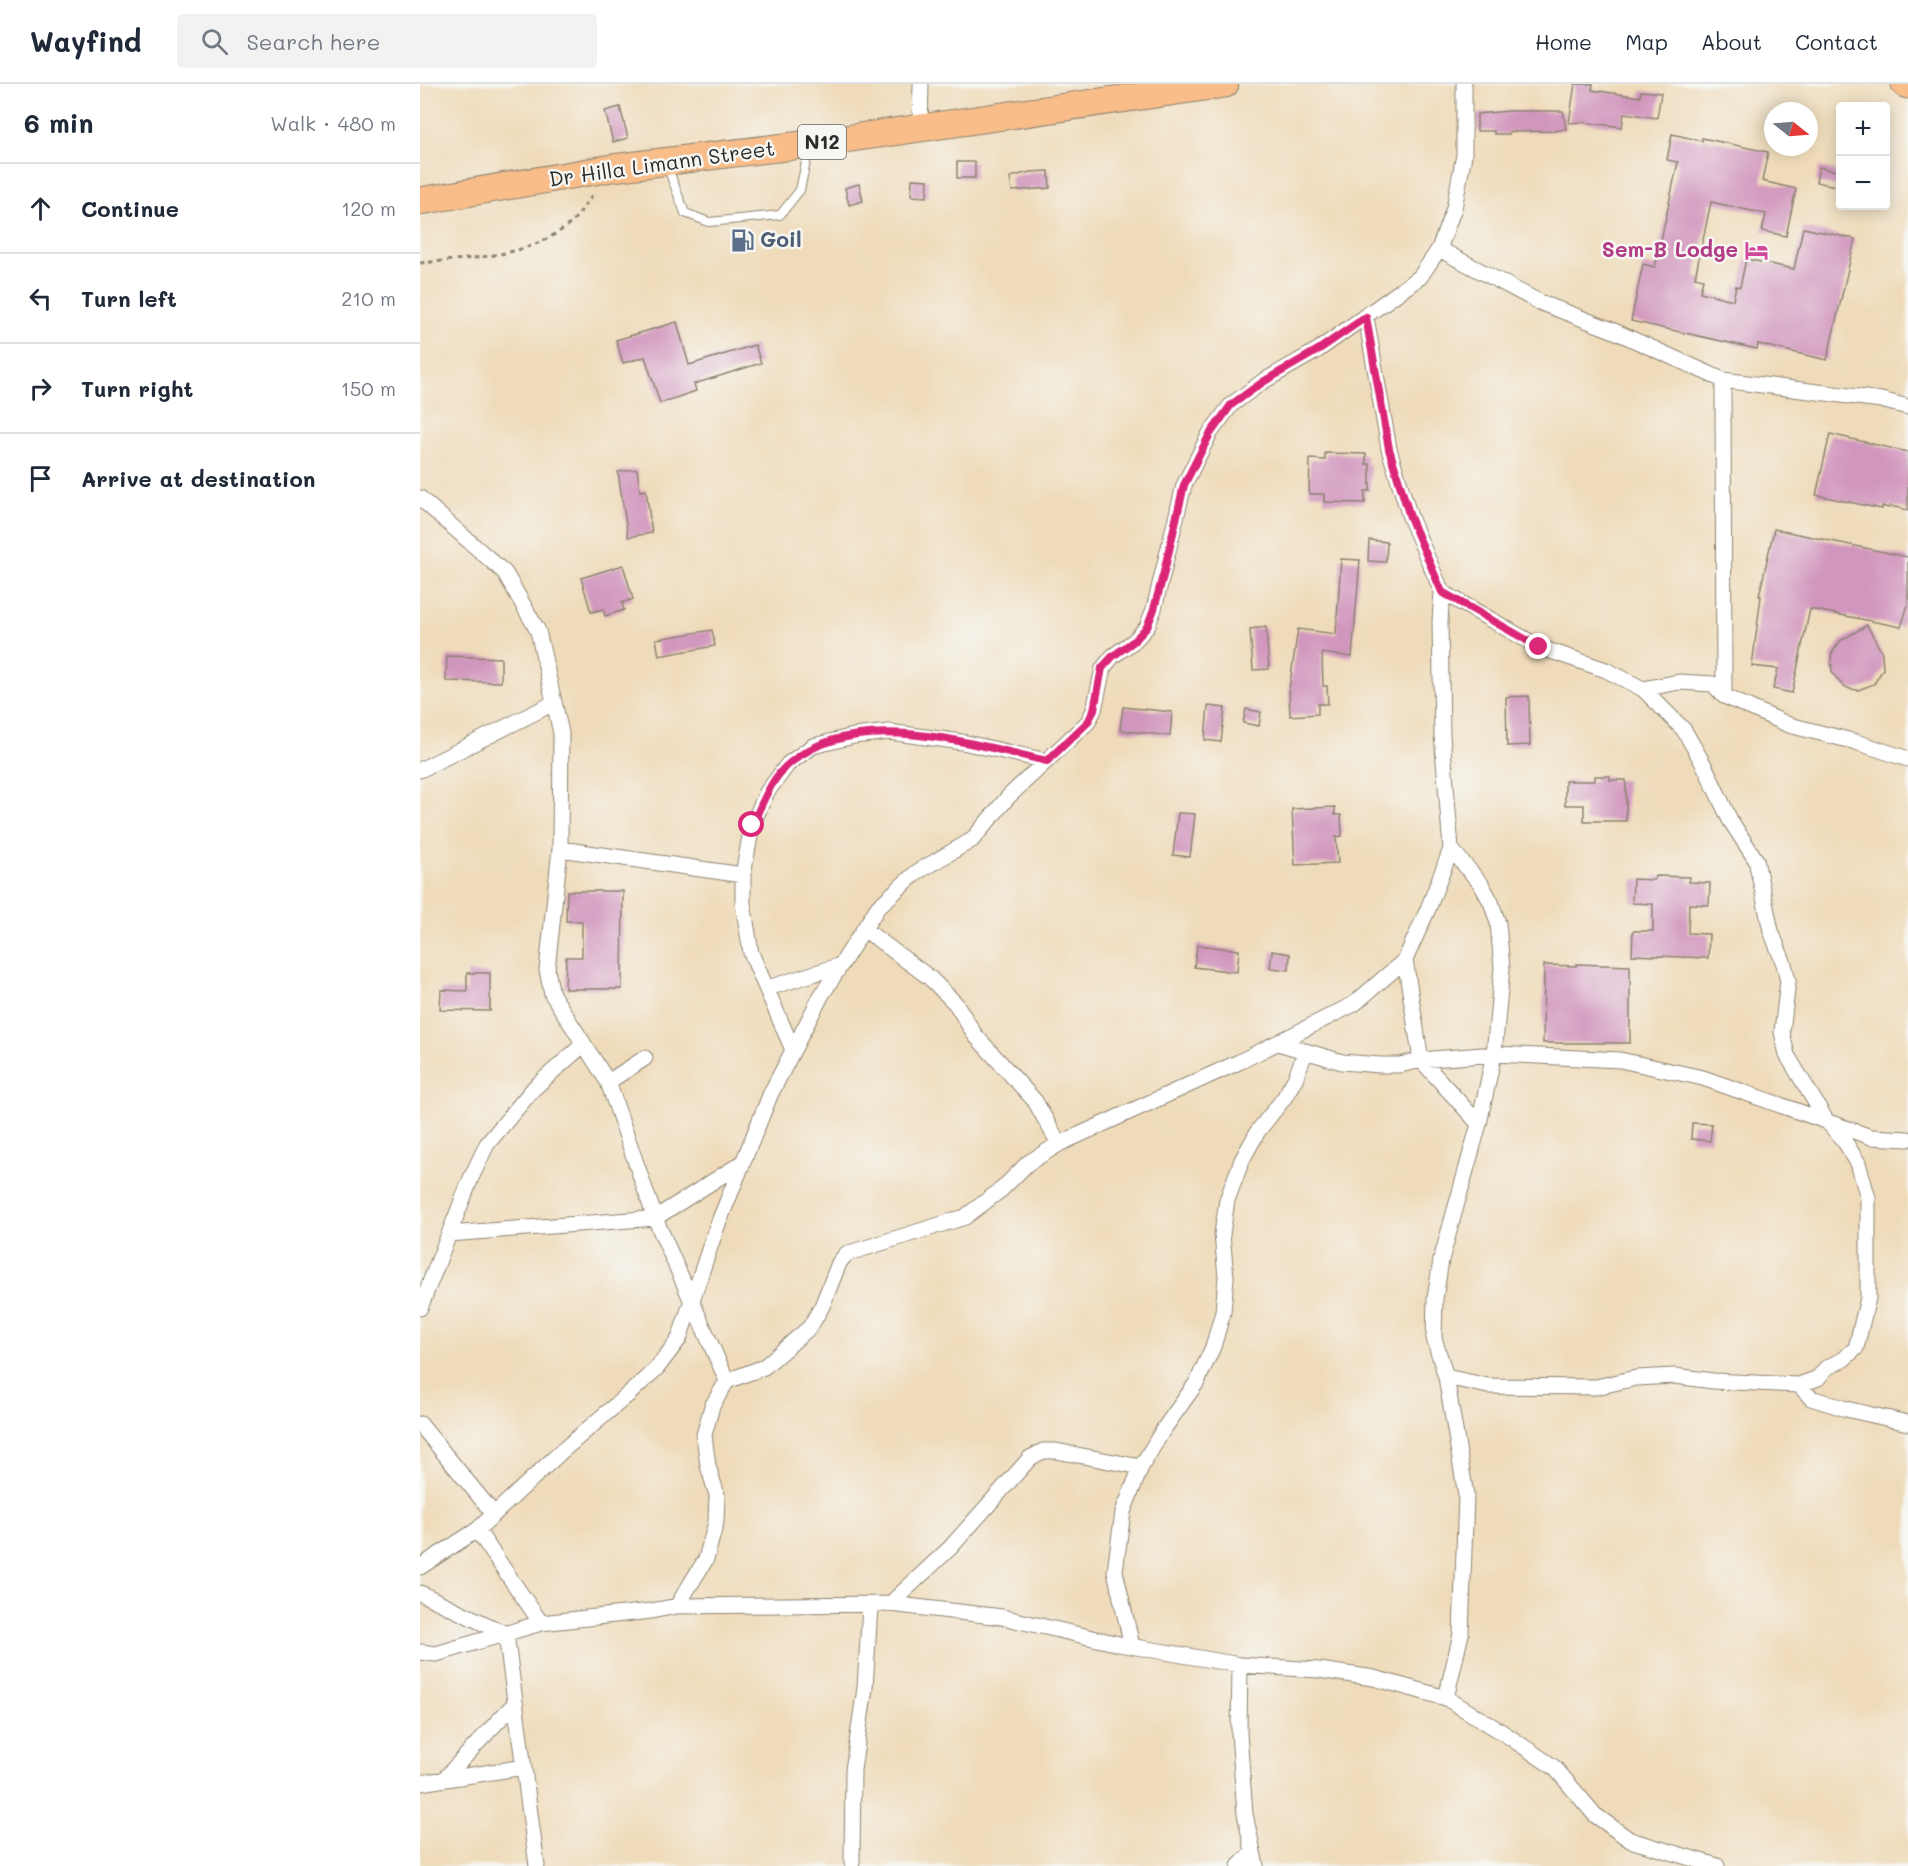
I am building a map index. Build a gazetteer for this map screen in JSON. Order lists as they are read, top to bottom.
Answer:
{
  "streets": {
    "highway": ["N12", "Dr Hilla Limann Street"]
  },
  "places": {
    "fuel station": ["Goil"],
    "hotel": ["Sem-B Lodge"]
  },
  "north": "right",
  "page": {
    "header": "Wayfind",
    "search": "Search here",
    "nav": [
      "Home",
      "Map",
      "About",
      "Contact"
    ],
    "heading": ["6 min", "Walk · 480 m"],
    "map_buttons": ["+", "−"],
    "list": [
      ["Continue", "120 m"],
      ["Turn left", "210 m"],
      ["Turn right", "150 m"],
      "Arrive at destination"
    ]
  }
}
